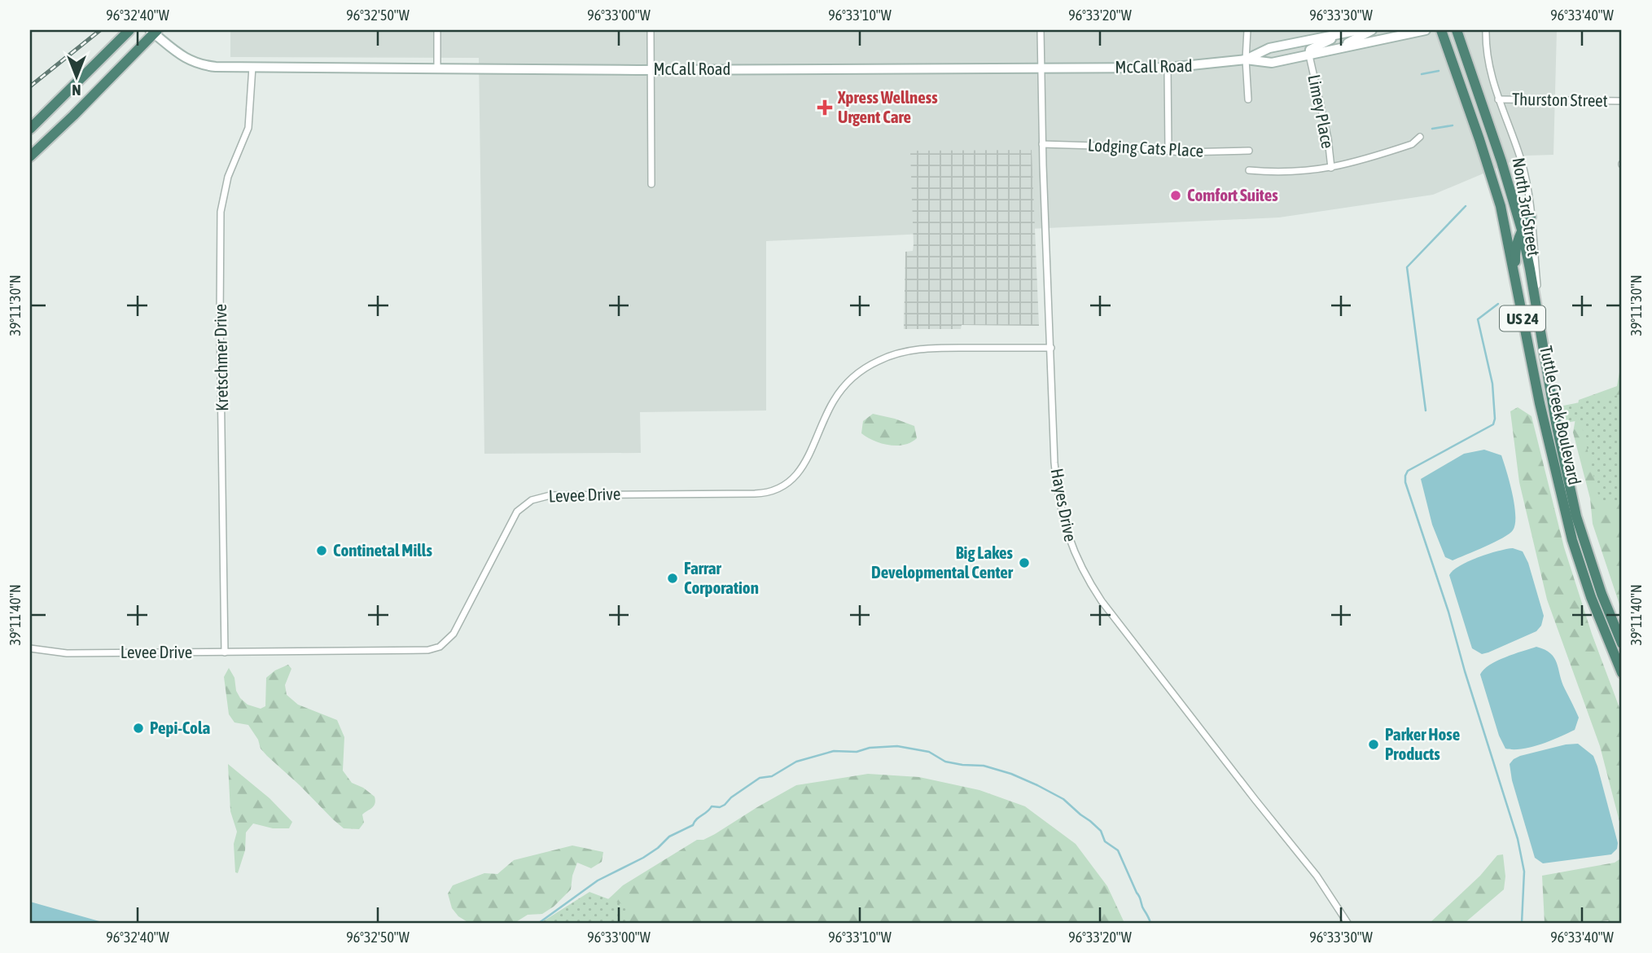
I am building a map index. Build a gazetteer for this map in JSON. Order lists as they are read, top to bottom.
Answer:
{
  "streets": {
    "highway": ["US 24", "Tuttle Creek Boulevard"],
    "main road": ["McCall Road"],
    "street": [
      "Thurston Street",
      "Limey Place",
      "Lodging Cats Place",
      "North 3rd Street",
      "Kretschmer Drive",
      "Levee Drive",
      "Hayes Drive"
    ]
  },
  "crossings": [
    ["McCall Road", "Limey Place"],
    ["McCall Road", "Kretschmer Drive"],
    ["McCall Road", "Hayes Drive"],
    ["Thurston Street", "North 3rd Street"],
    ["Lodging Cats Place", "Hayes Drive"],
    ["North 3rd Street", "Tuttle Creek Boulevard"],
    ["Kretschmer Drive", "Levee Drive"],
    ["Levee Drive", "Hayes Drive"]
  ],
  "places": {
    "health": ["Xpress Wellness Urgent Care"],
    "other": [
      "Comfort Suites",
      "Continetal Mills",
      "Big Lakes Developmental Center",
      "Farrar Corporation",
      "Pepi-Cola",
      "Parker Hose Products"
    ]
  },
  "north": "bottom",
  "coordinates": [
    "96°32'40\"W",
    "96°32'50\"W",
    "96°33'00\"W",
    "96°33'10\"W",
    "96°33'20\"W",
    "96°33'30\"W",
    "96°33'40\"W",
    "39°11'30\"N",
    "39°11'40\"N"
  ]
}
